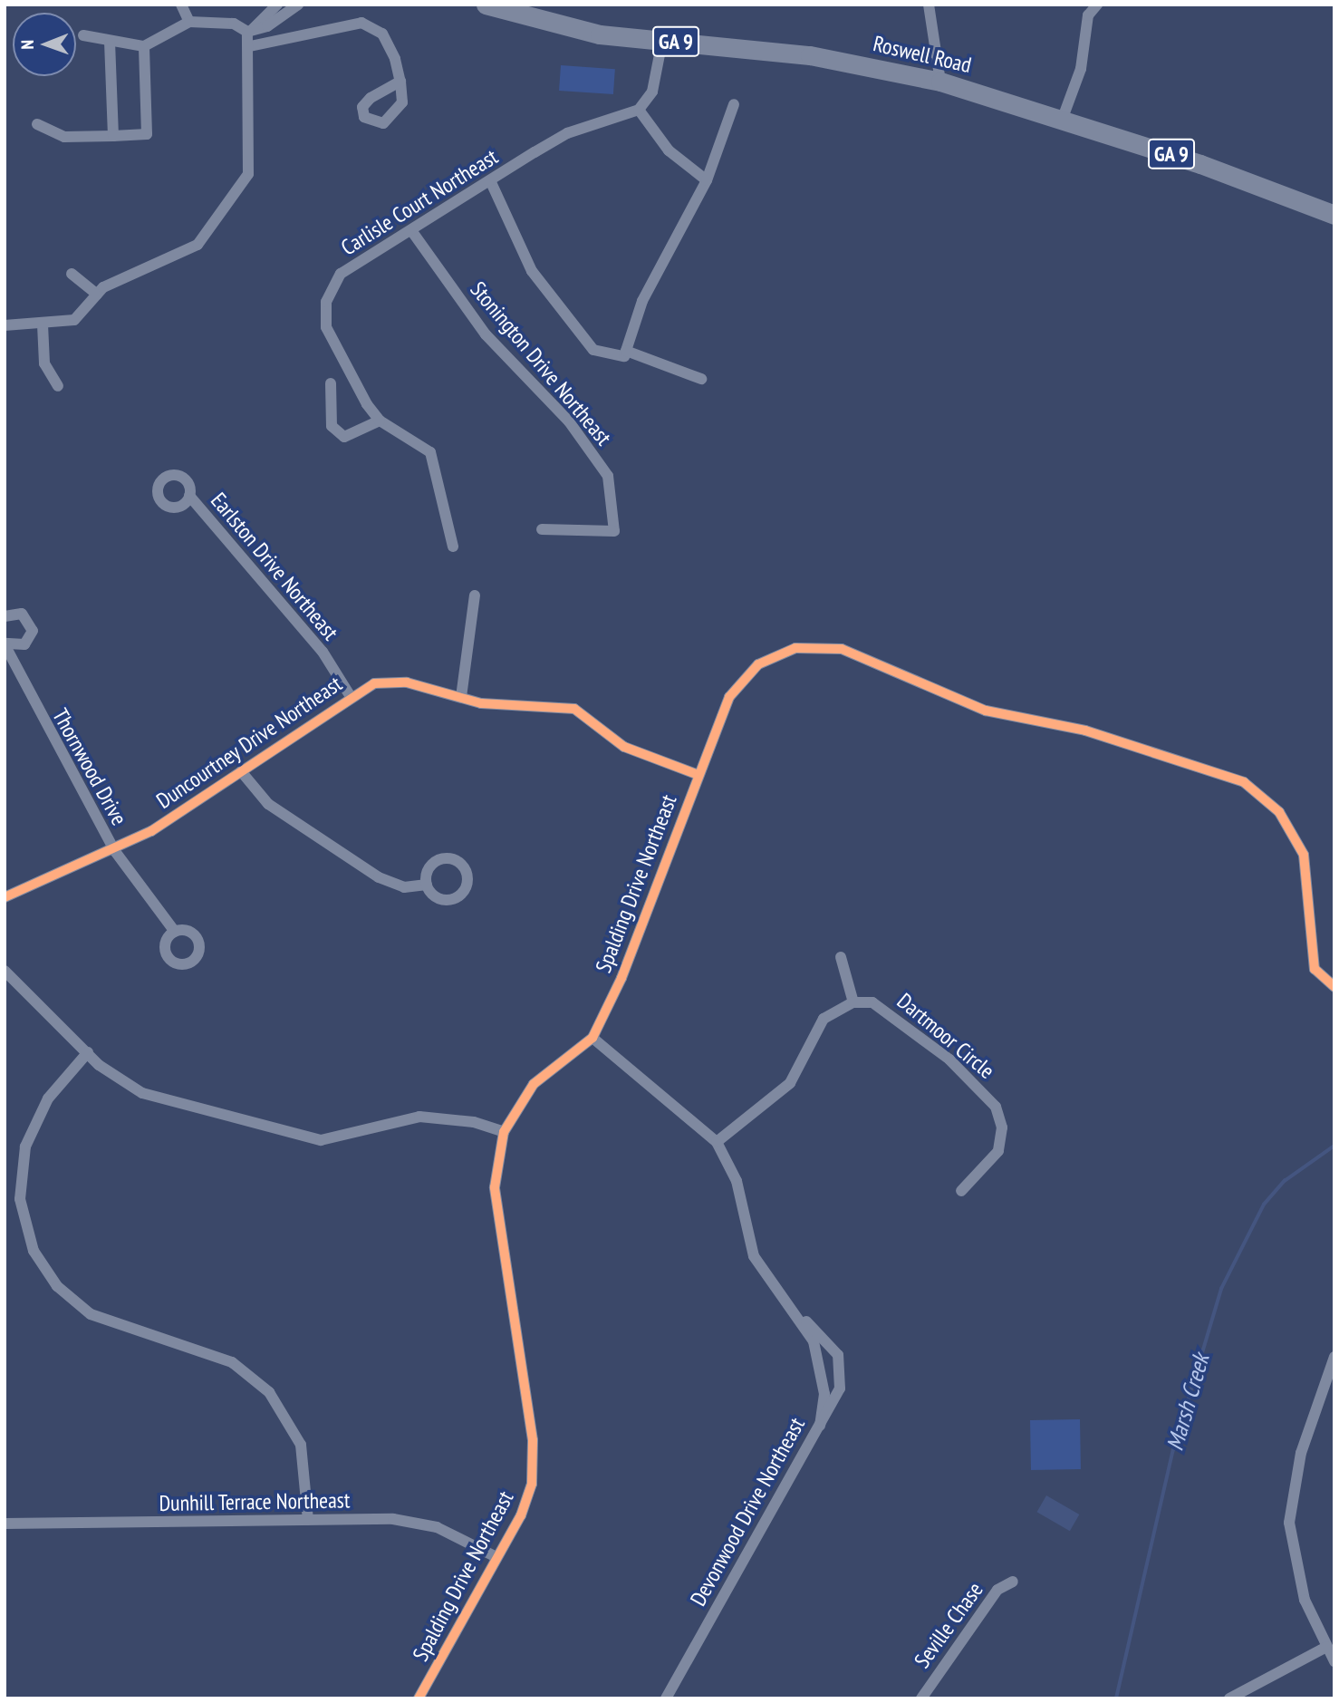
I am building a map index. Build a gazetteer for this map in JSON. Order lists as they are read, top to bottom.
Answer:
{
  "streets": {
    "main road": ["GA 9", "Roswell Road"],
    "street": [
      "Carlisle Court Northeast",
      "Stonington Drive Northeast",
      "Earlston Drive Northeast",
      "Duncourtney Drive Northeast",
      "Thornwood Drive",
      "Spalding Drive Northeast",
      "Dartmoor Circle",
      "Dunhill Terrace Northeast",
      "Devonwood Drive Northeast",
      "Seville Chase"
    ]
  },
  "crossings": [
    ["Carlisle Court Northeast", "Stonington Drive Northeast"],
    ["Earlston Drive Northeast", "Duncourtney Drive Northeast"],
    ["Duncourtney Drive Northeast", "Thornwood Drive"],
    ["Duncourtney Drive Northeast", "Spalding Drive Northeast"],
    ["Spalding Drive Northeast", "Dunhill Terrace Northeast"],
    ["Spalding Drive Northeast", "Devonwood Drive Northeast"]
  ],
  "water": ["Marsh Creek"],
  "north": "left"
}
